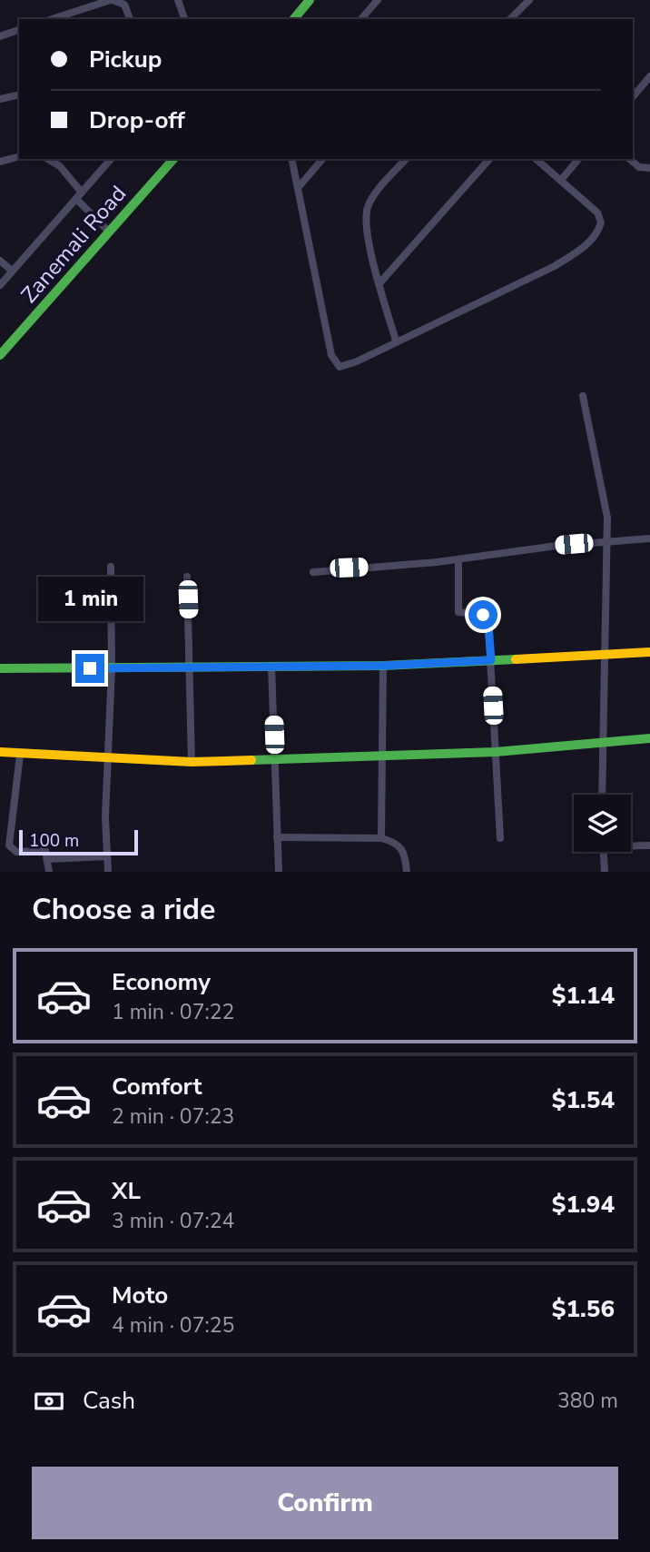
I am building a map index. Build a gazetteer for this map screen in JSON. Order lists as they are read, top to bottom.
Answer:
{
  "streets": {
    "street": ["Zanemali Road"]
  },
  "scale_bar": "100 m",
  "page": {
    "banner": ["Pickup", "Drop-off"],
    "bubble": "1 min",
    "scale": "100 m",
    "heading": "Choose a ride",
    "list": [
      {
        "name": "Economy",
        "note": "1 min · 07:22",
        "value": "$1.14"
      },
      {
        "name": "Comfort",
        "note": "2 min · 07:23",
        "value": "$1.54"
      },
      {
        "name": "XL",
        "note": "3 min · 07:24",
        "value": "$1.94"
      },
      {
        "name": "Moto",
        "note": "4 min · 07:25",
        "value": "$1.56"
      }
    ],
    "pay": ["Cash", "380 m"],
    "buttons": "Confirm"
  }
}
